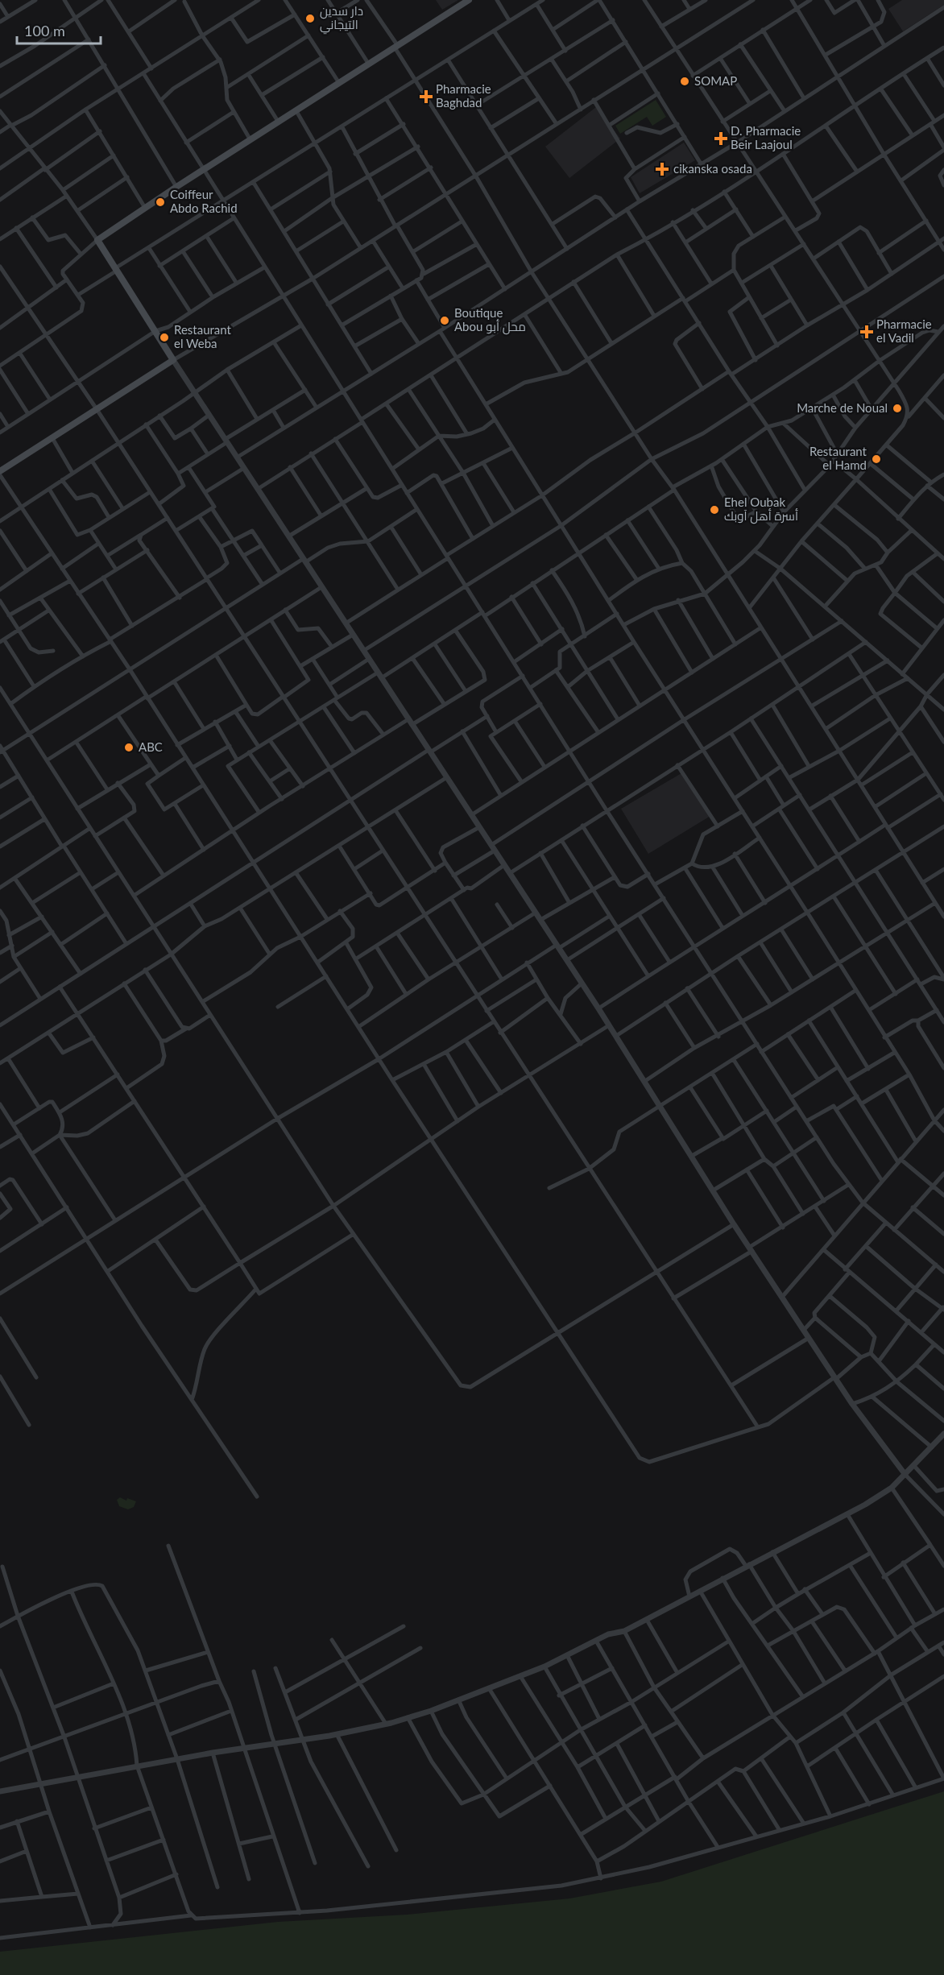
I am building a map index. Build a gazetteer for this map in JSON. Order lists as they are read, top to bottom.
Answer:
{
  "places": {
    "other": [
      "دار سدين التيجاني",
      "SOMAP",
      "Coiffeur Abdo Rachid",
      "Boutique Abou محل أبو",
      "Restaurant el Weba",
      "Marche de Noual",
      "Restaurant el Hamd",
      "Ehel Oubak أسرة أهل آوبك",
      "ABC"
    ],
    "health": [
      "Pharmacie Baghdad",
      "D. Pharmacie Beir Laajoul",
      "cikanska osada",
      "Pharmacie el Vadil"
    ]
  },
  "scale_bar": "100 m"
}
